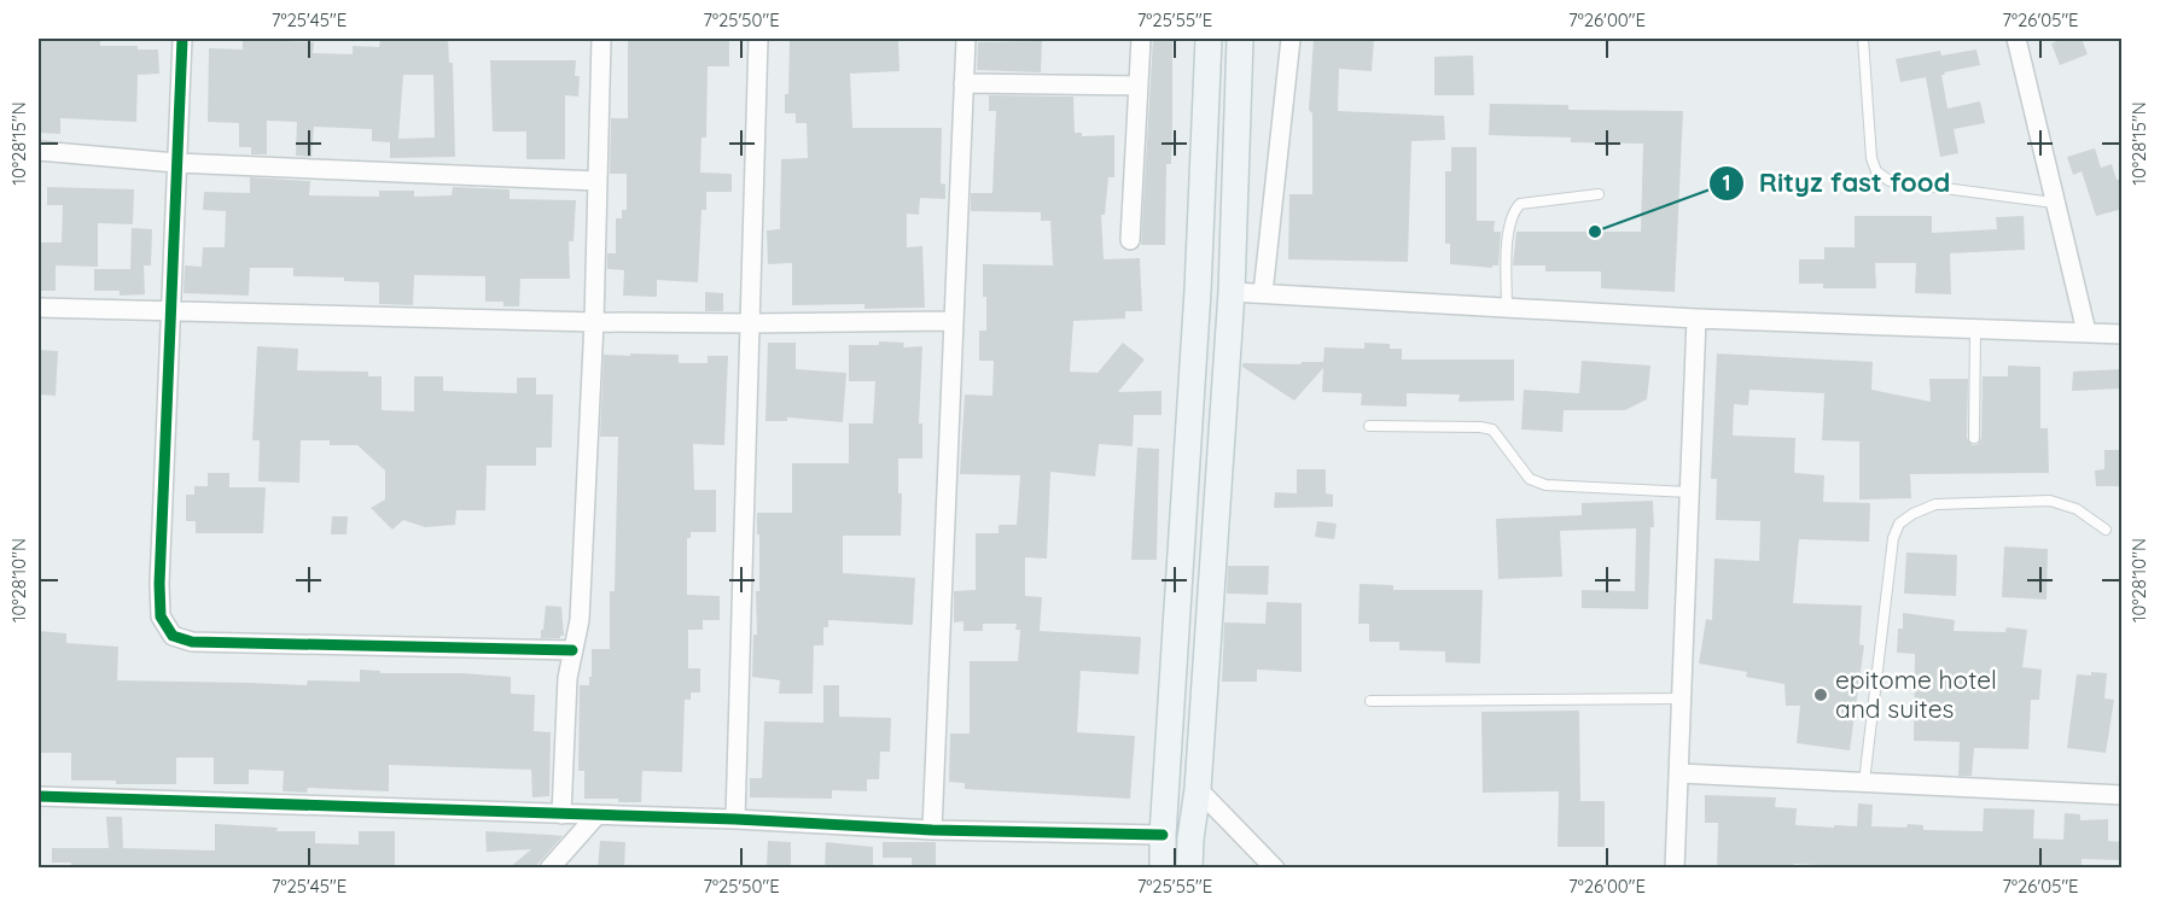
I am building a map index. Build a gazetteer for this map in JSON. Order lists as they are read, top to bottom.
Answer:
{
  "places": ["Rityz fast food", "epitome hotel and suites"],
  "coordinates": [
    "7°25'45\"E",
    "7°25'50\"E",
    "7°25'55\"E",
    "7°26'00\"E",
    "7°26'05\"E",
    "10°28'15\"N",
    "10°28'10\"N"
  ]
}
